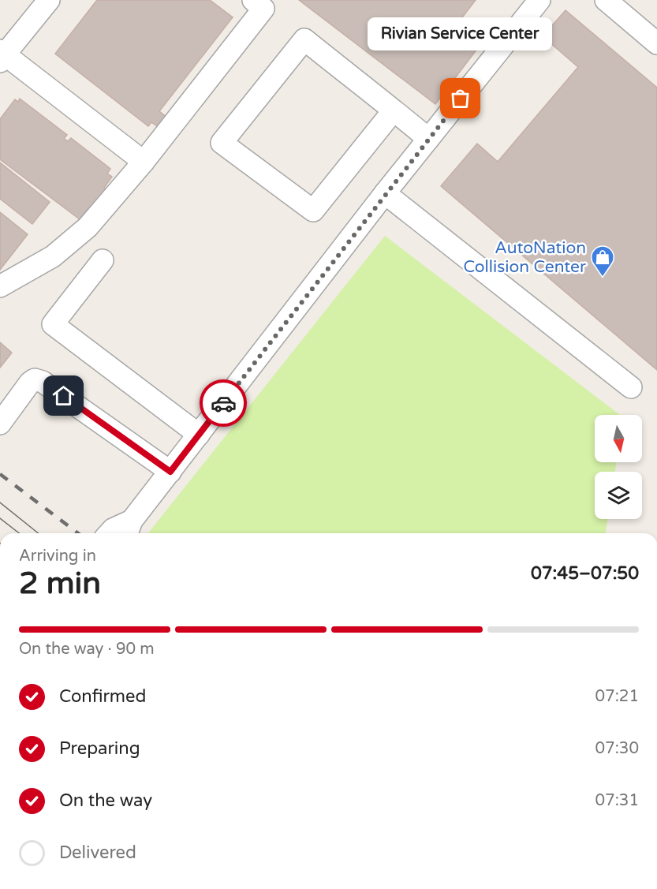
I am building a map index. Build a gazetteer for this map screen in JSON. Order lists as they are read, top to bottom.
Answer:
{
  "places": {
    "other": ["Rivian Service Center"],
    "shop": ["AutoNation Collision Center"]
  },
  "north": "bottom",
  "page": {
    "bubble": "Rivian Service Center",
    "heading": ["2 min", "Arriving in", "07:45–07:50"],
    "bar": "On the way · 90 m",
    "list": [
      ["Confirmed", "07:21"],
      ["Preparing", "07:30"],
      ["On the way", "07:31"],
      "Delivered"
    ]
  }
}
